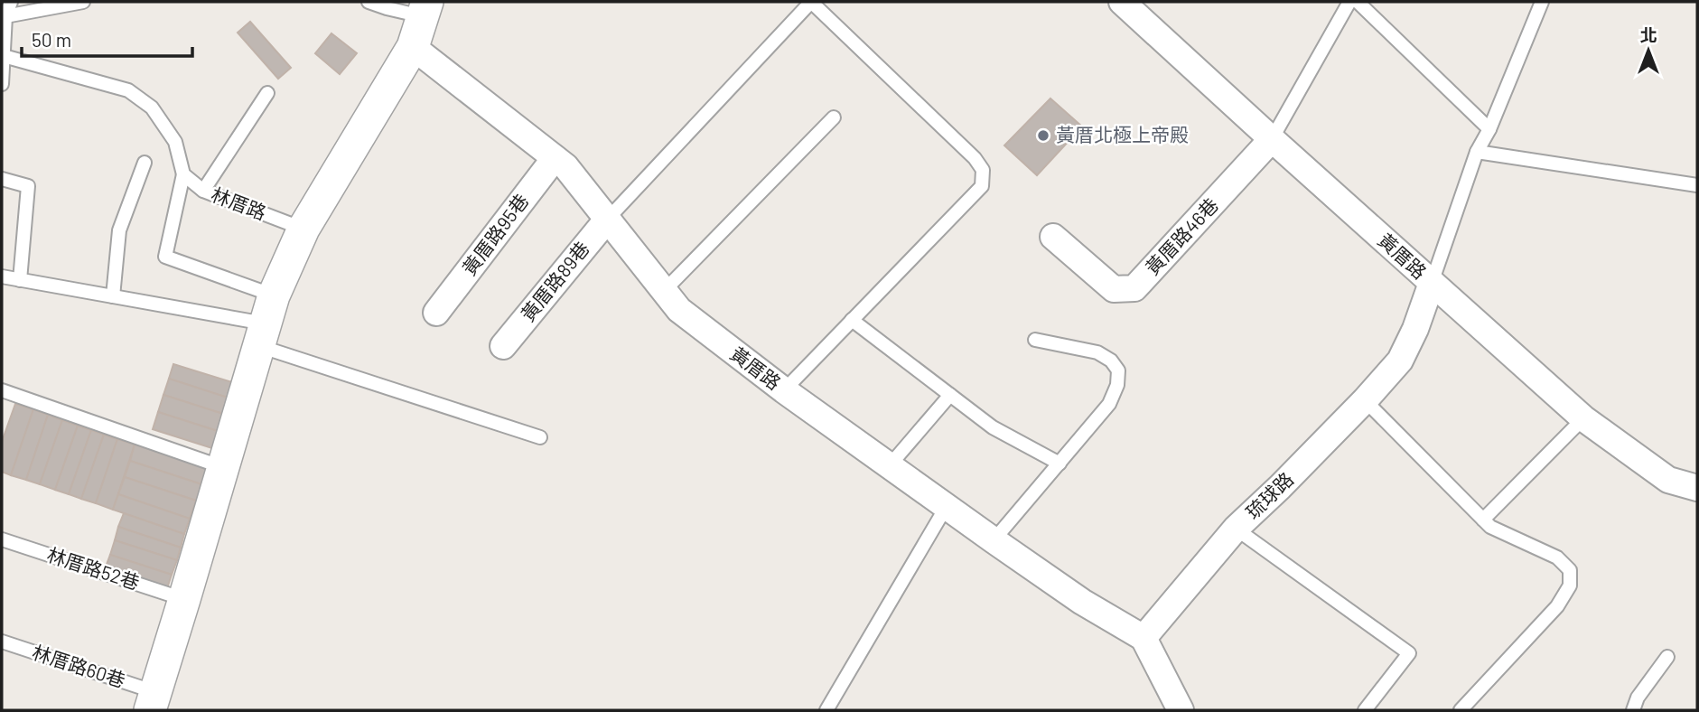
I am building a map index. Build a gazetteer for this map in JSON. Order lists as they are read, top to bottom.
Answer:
{
  "streets": {
    "street": [
      "黃厝路95巷",
      "黃厝路46巷",
      "黃厝路",
      "黃厝路89巷",
      "琉球路"
    ],
    "lane": ["林厝路", "林厝路52巷", "林厝路60巷"]
  },
  "crossings": [
    ["黃厝路95巷", "黃厝路"],
    ["黃厝路46巷", "黃厝路"],
    ["黃厝路", "黃厝路89巷"],
    ["黃厝路", "琉球路"]
  ],
  "places": ["黃厝北極上帝殿"],
  "scale_bar": "50 m",
  "north": "top"
}
